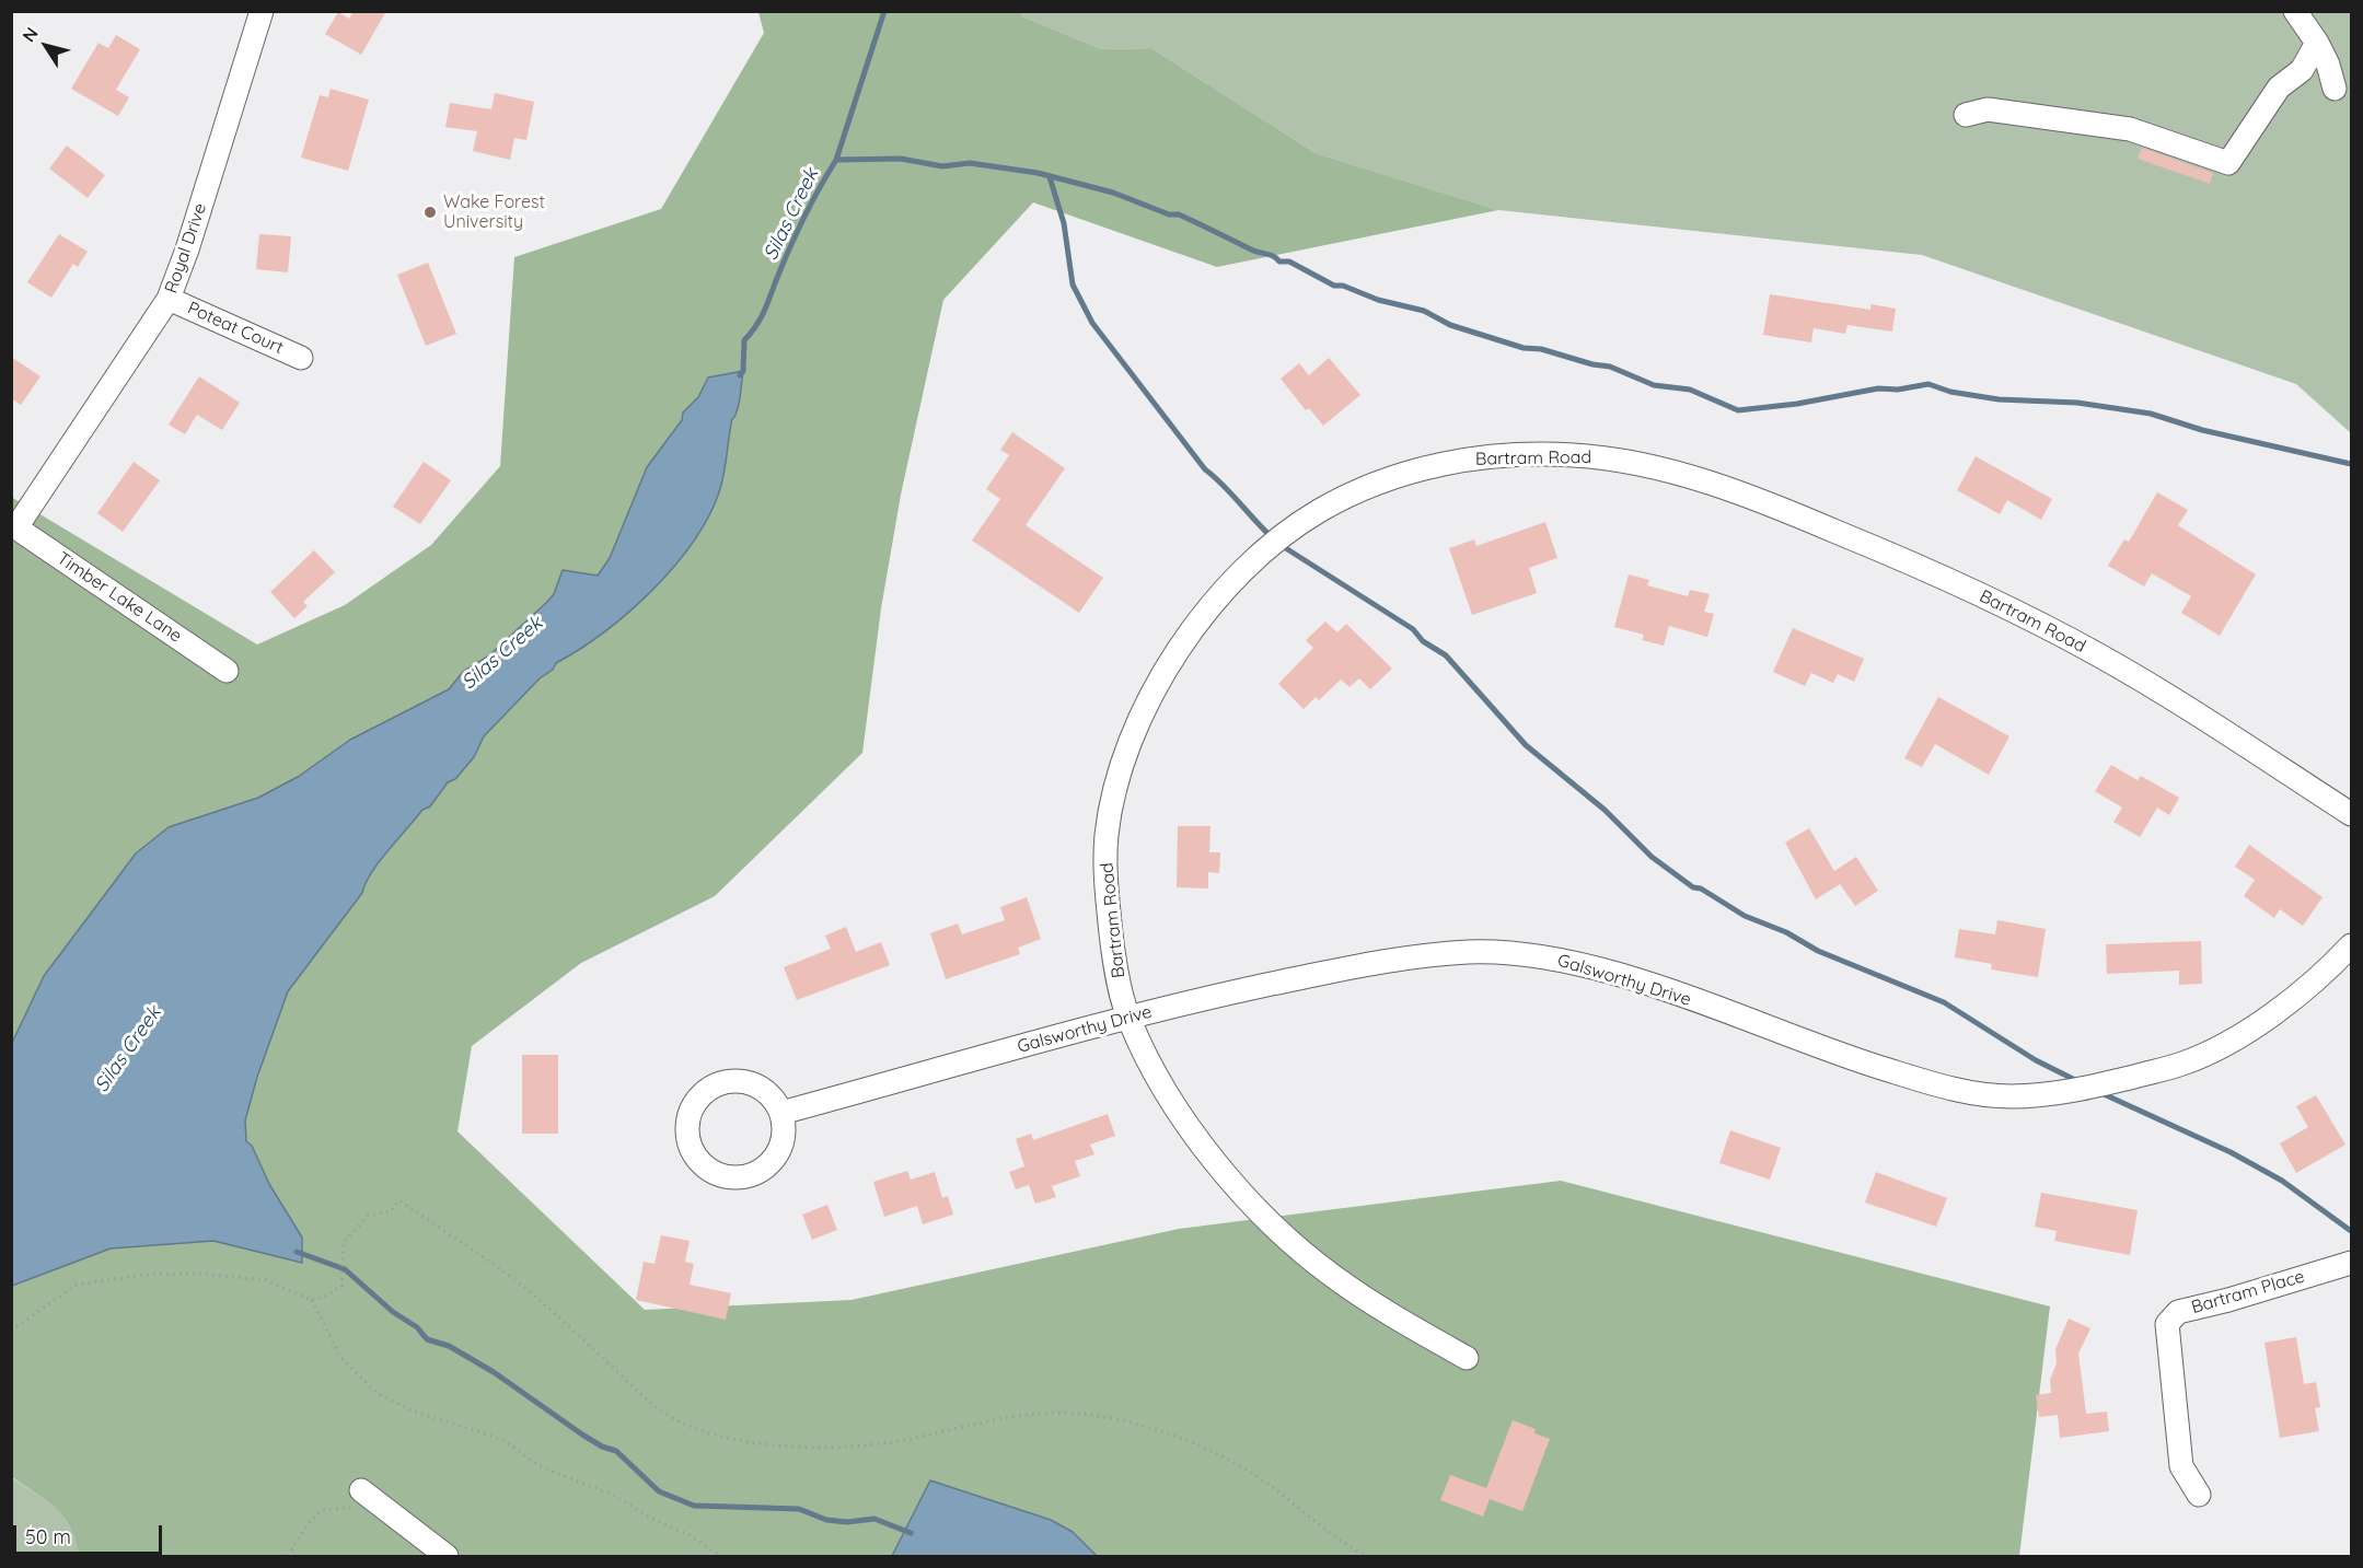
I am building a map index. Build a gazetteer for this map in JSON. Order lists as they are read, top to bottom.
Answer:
{
  "streets": {
    "street": [
      "Royal Drive",
      "Poteat Court",
      "Bartram Road",
      "Timber Lake Lane",
      "Galsworthy Drive",
      "Bartram Place"
    ]
  },
  "crossings": [
    ["Royal Drive", "Poteat Court"],
    ["Royal Drive", "Timber Lake Lane"],
    ["Bartram Road", "Galsworthy Drive"]
  ],
  "water": ["Silas Creek"],
  "places": ["Wake Forest University"],
  "scale_bar": "50 m",
  "north": "top left"
}
